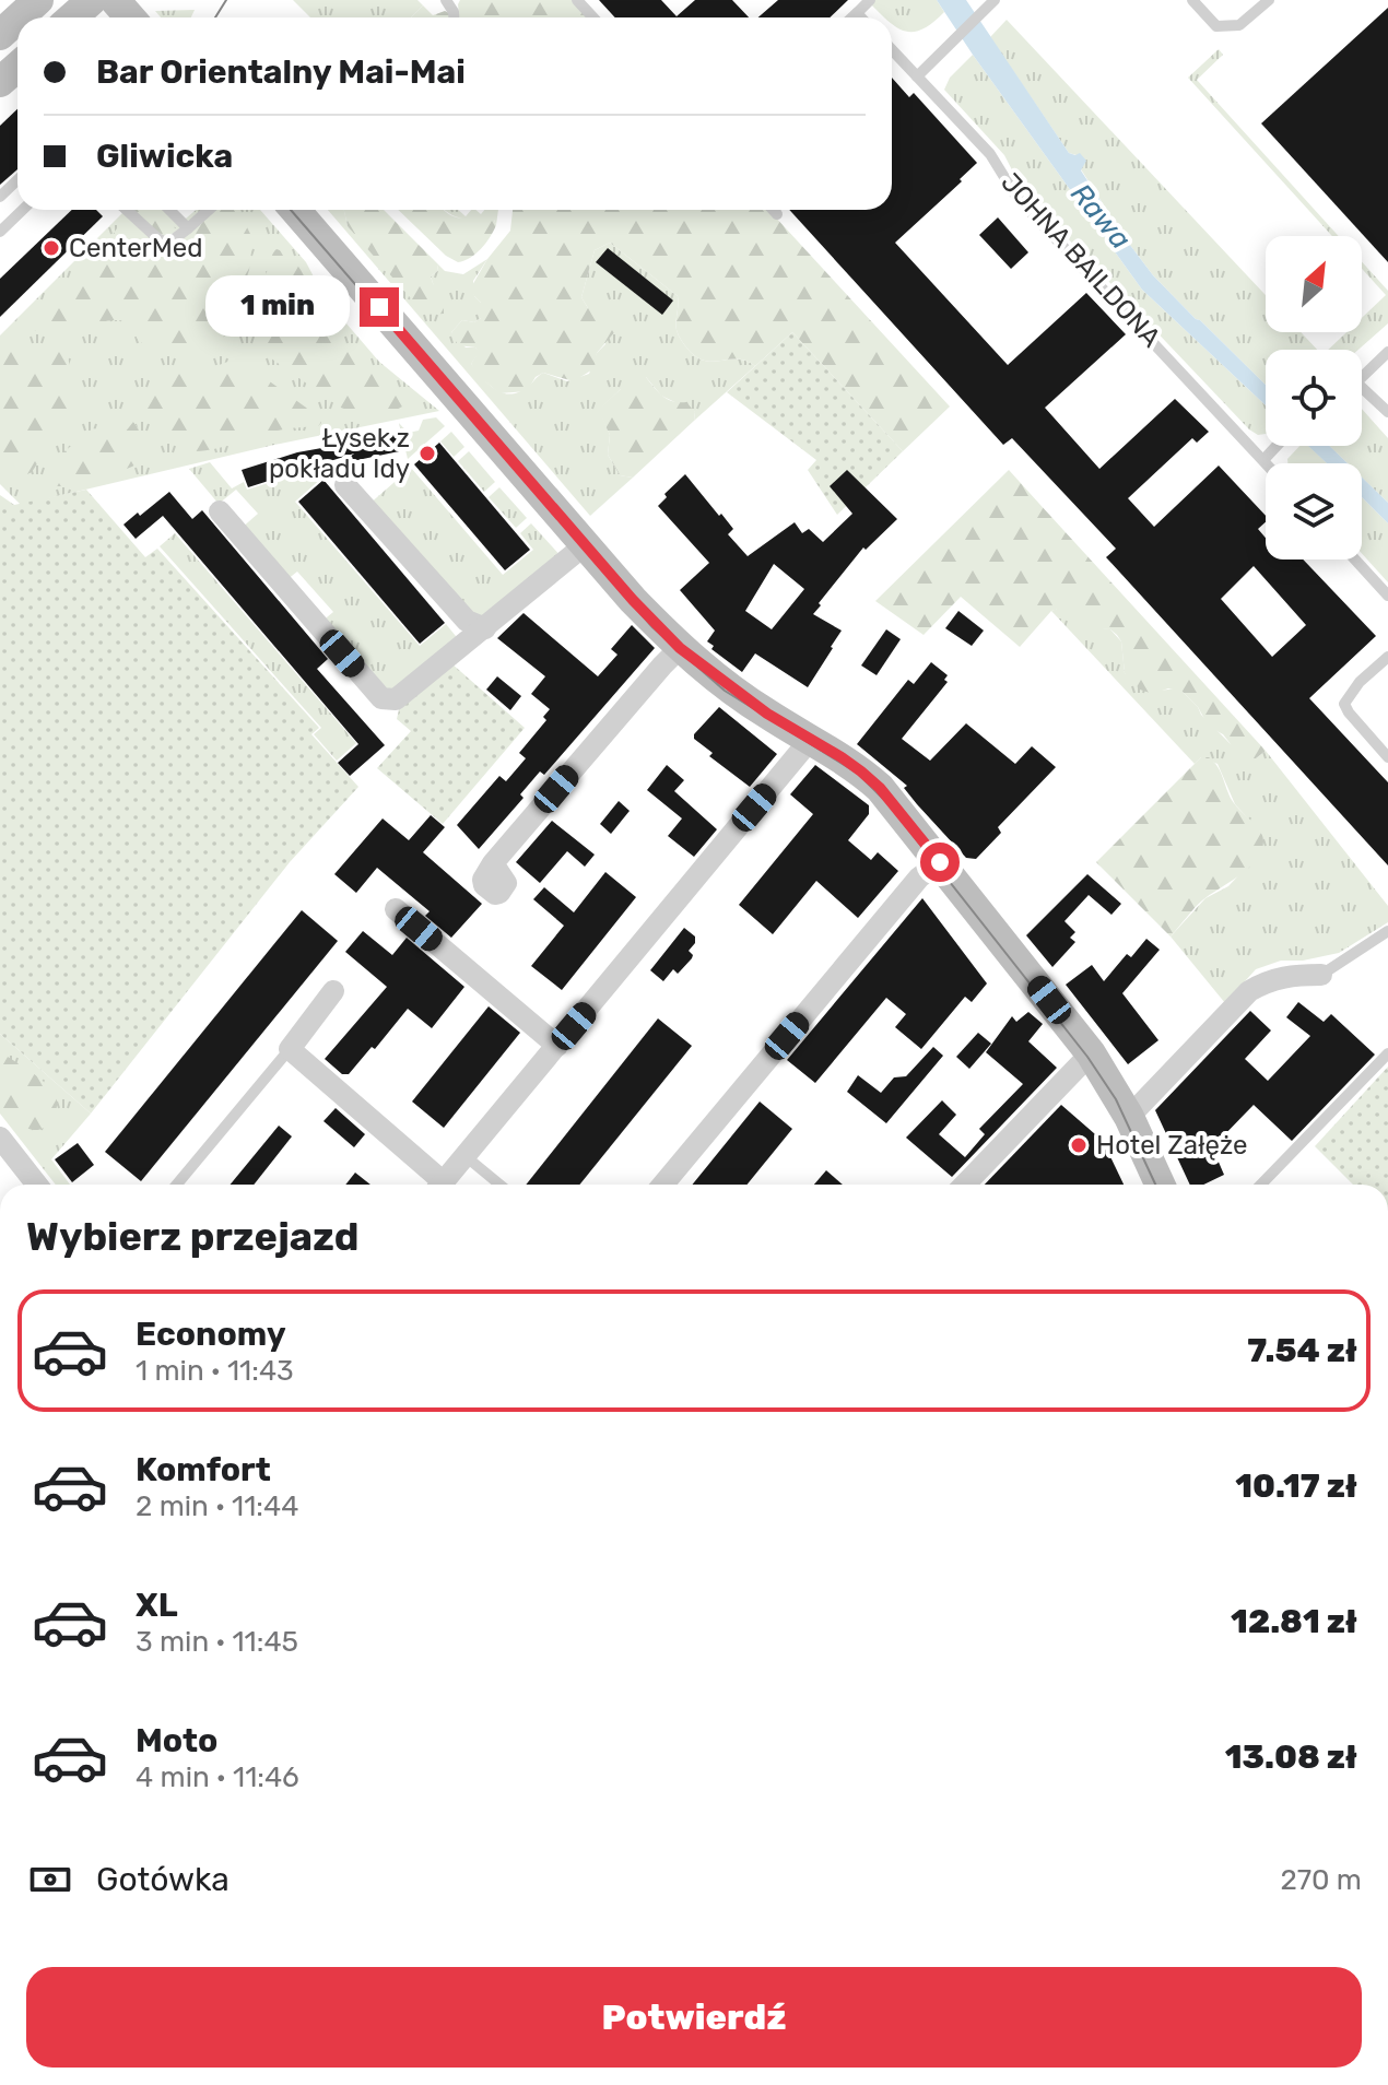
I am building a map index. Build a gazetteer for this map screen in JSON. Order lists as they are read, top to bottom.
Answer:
{
  "streets": {
    "lane": ["JOHNA BAILDONA"]
  },
  "water": ["Rawa"],
  "places": ["CenterMed", "Łysek z pokładu Idy", "Hotel Załęże"],
  "north": "top right",
  "page": {
    "banner": ["Bar Orientalny Mai-Mai", "Gliwicka"],
    "bubble": "1 min",
    "heading": "Wybierz przejazd",
    "list": [
      {
        "name": "Economy",
        "note": "1 min · 11:43",
        "value": "7.54 zł"
      },
      {
        "name": "Komfort",
        "note": "2 min · 11:44",
        "value": "10.17 zł"
      },
      {
        "name": "XL",
        "note": "3 min · 11:45",
        "value": "12.81 zł"
      },
      {
        "name": "Moto",
        "note": "4 min · 11:46",
        "value": "13.08 zł"
      }
    ],
    "pay": ["Gotówka", "270 m"],
    "buttons": "Potwierdź"
  }
}
